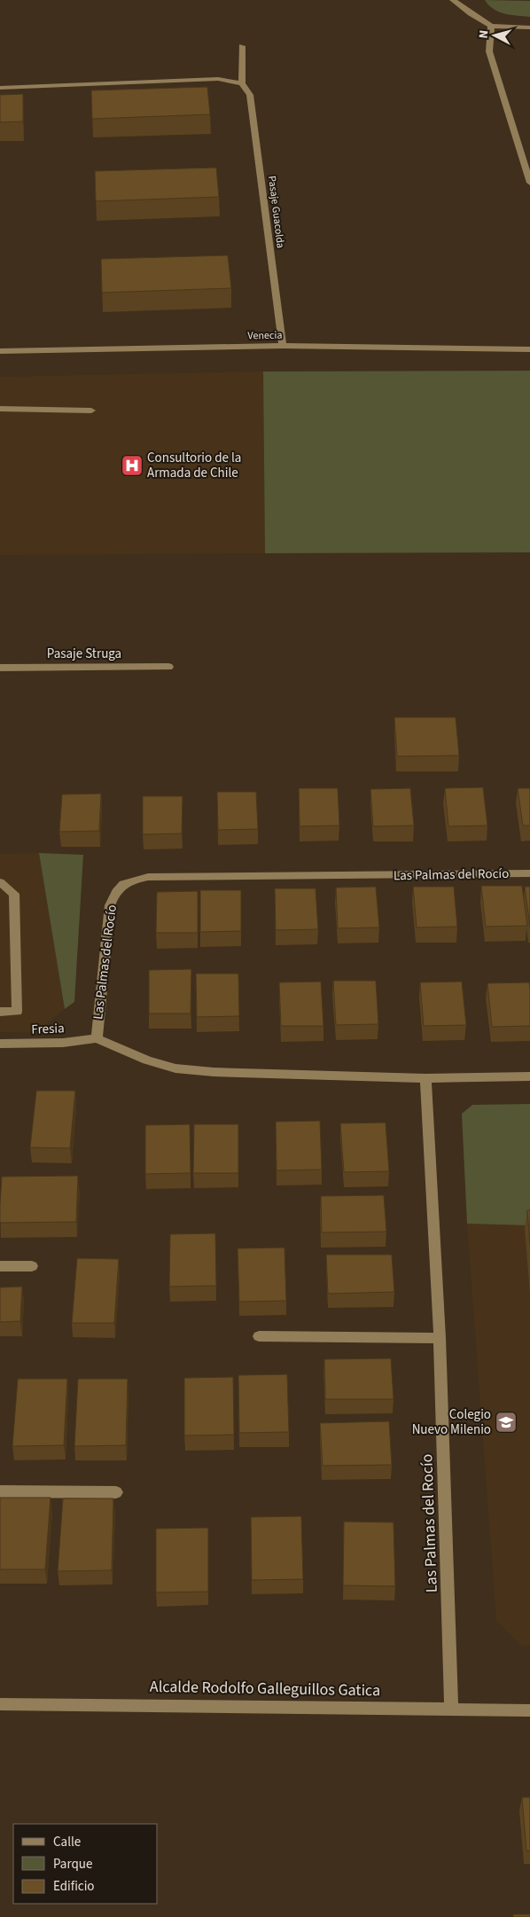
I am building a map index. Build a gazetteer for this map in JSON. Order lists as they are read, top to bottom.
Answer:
{
  "streets": {
    "street": [
      "Pasaje Guacolda",
      "Venecia",
      "Pasaje Struga",
      "Las Palmas del Rocío",
      "Fresia",
      "Alcalde Rodolfo Galleguillos Gatica"
    ]
  },
  "crossings": [
    ["Pasaje Guacolda", "Venecia"],
    ["Las Palmas del Rocío", "Fresia"],
    ["Las Palmas del Rocío", "Alcalde Rodolfo Galleguillos Gatica"]
  ],
  "places": {
    "hospital": ["Consultorio de la Armada de Chile"],
    "school or university": ["Colegio Nuevo Milenio"]
  },
  "legend": ["Calle", "Parque", "Edificio"],
  "north": "left"
}
